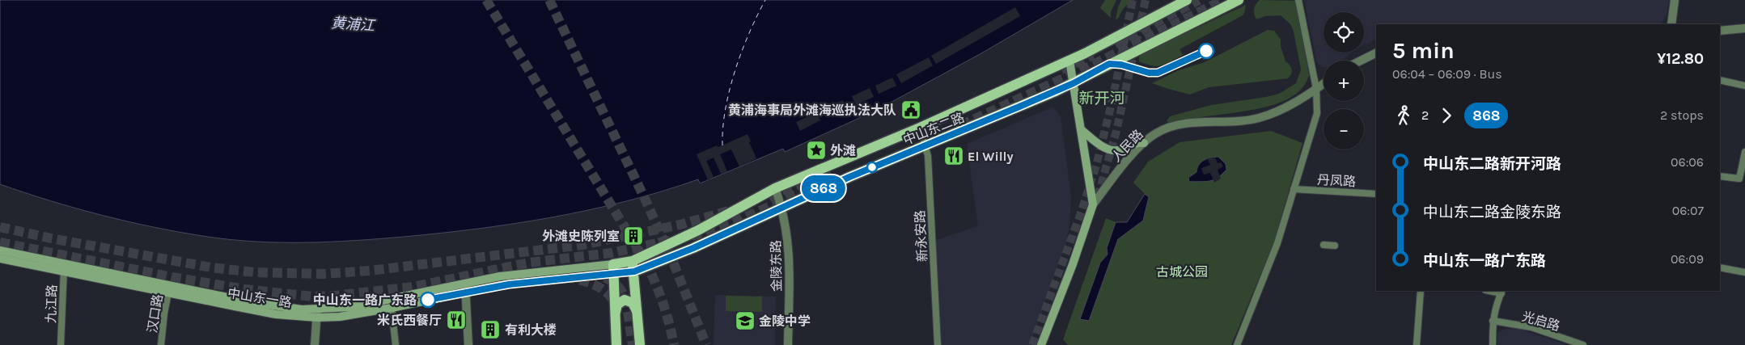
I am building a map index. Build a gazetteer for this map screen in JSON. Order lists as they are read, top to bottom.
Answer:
{
  "streets": {
    "main road": ["中山东二路", "人民路", "中山东一路"],
    "street": [
      "丹凤路",
      "新永安路",
      "金陵东路",
      "九江路",
      "汉口路",
      "光启路"
    ]
  },
  "crossings": [
    ["中山东二路", "新永安路"],
    ["中山东二路", "金陵东路"],
    ["中山东一路", "九江路"],
    ["中山东一路", "汉口路"]
  ],
  "districts": ["新开河"],
  "water": ["黄浦江"],
  "parks": ["古城公园"],
  "places": {
    "public building": ["黄浦海事局外滩海巡执法大队"],
    "place": ["外滩"],
    "restaurant": ["El Willy", "米氏西餐厅"],
    "building": ["外滩史陈列室", "有利大楼"],
    "other": ["中山东一路广东路"],
    "school or university": ["金陵中学"]
  },
  "lines": ["bus line 868"],
  "page": {
    "on_map": "868",
    "map_buttons": ["+", "−"],
    "heading": ["5 min", "06:04 – 06:09 · Bus", "¥12.80"],
    "legs": ["2", "868", "2 stops"],
    "list": [
      {
        "name": "中山东二路新开河路",
        "value": "06:06"
      },
      {
        "name": "中山东二路金陵东路",
        "value": "06:07"
      },
      {
        "name": "中山东一路广东路",
        "value": "06:09"
      }
    ]
  }
}
